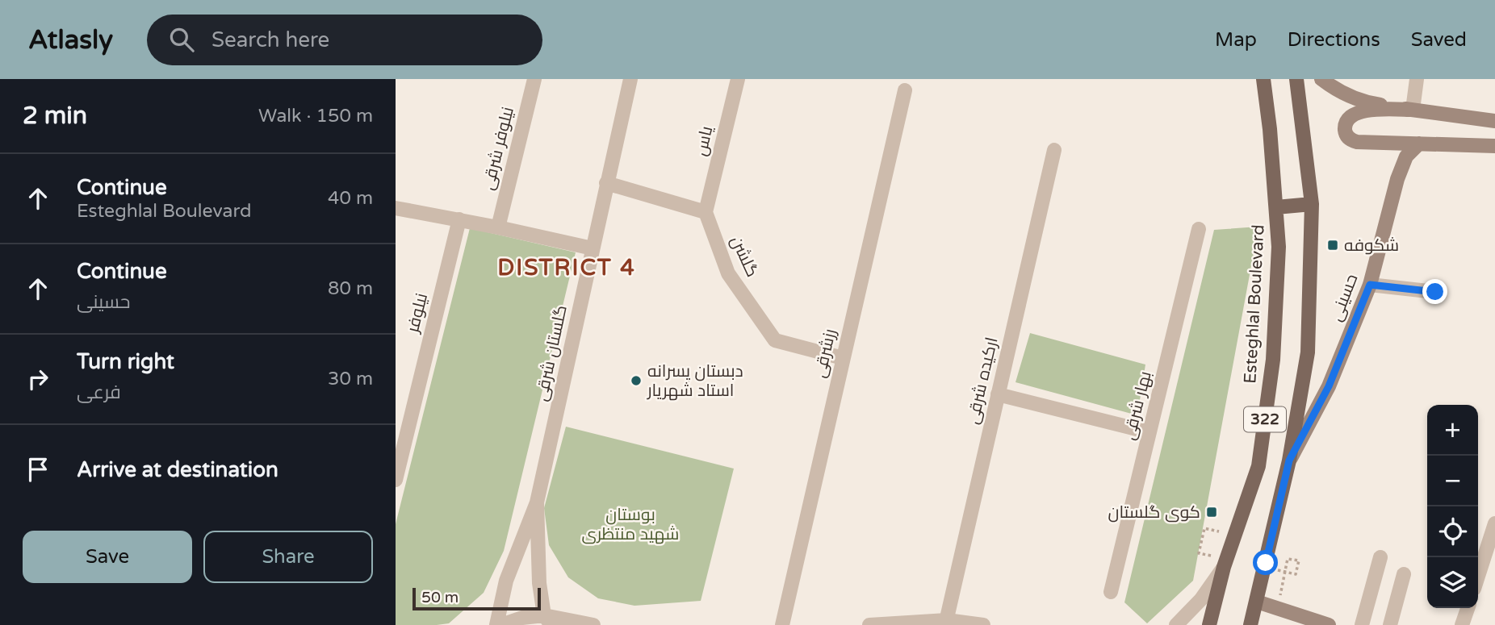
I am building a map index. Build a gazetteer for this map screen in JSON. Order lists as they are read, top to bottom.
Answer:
{
  "streets": {
    "main road": ["حسینی", "Esteghlal Boulevard", "322"],
    "street": [
      "یاس",
      "نیلوفر شرقی",
      "گلشن",
      "نیلوفر",
      "گلستان شرقی",
      "رزشرقی",
      "ارکیده شرقی",
      "بهار شرقی"
    ]
  },
  "crossings": [
    ["یاس", "گلشن"],
    ["گلشن", "رزشرقی"],
    ["حسینی", "322"]
  ],
  "districts": ["DISTRICT 4"],
  "parks": ["بوستان شهید منتظری"],
  "places": {
    "transit": ["شکوفه", "کوی گلستان"],
    "other": ["دبستان پسرانه استاد شهريار"]
  },
  "scale_bar": "50 m",
  "page": {
    "header": "Atlasly",
    "search": "Search here",
    "nav": ["Map", "Directions", "Saved"],
    "heading": ["2 min", "Walk · 150 m"],
    "list": [
      ["Continue", "Esteghlal Boulevard", "40 m"],
      ["Continue", "حسینی", "80 m"],
      ["Turn right", "فرعی", "30 m"],
      "Arrive at destination"
    ],
    "map_buttons": ["+", "−"],
    "buttons": ["Save", "Share"],
    "scale": "50 m"
  }
}
